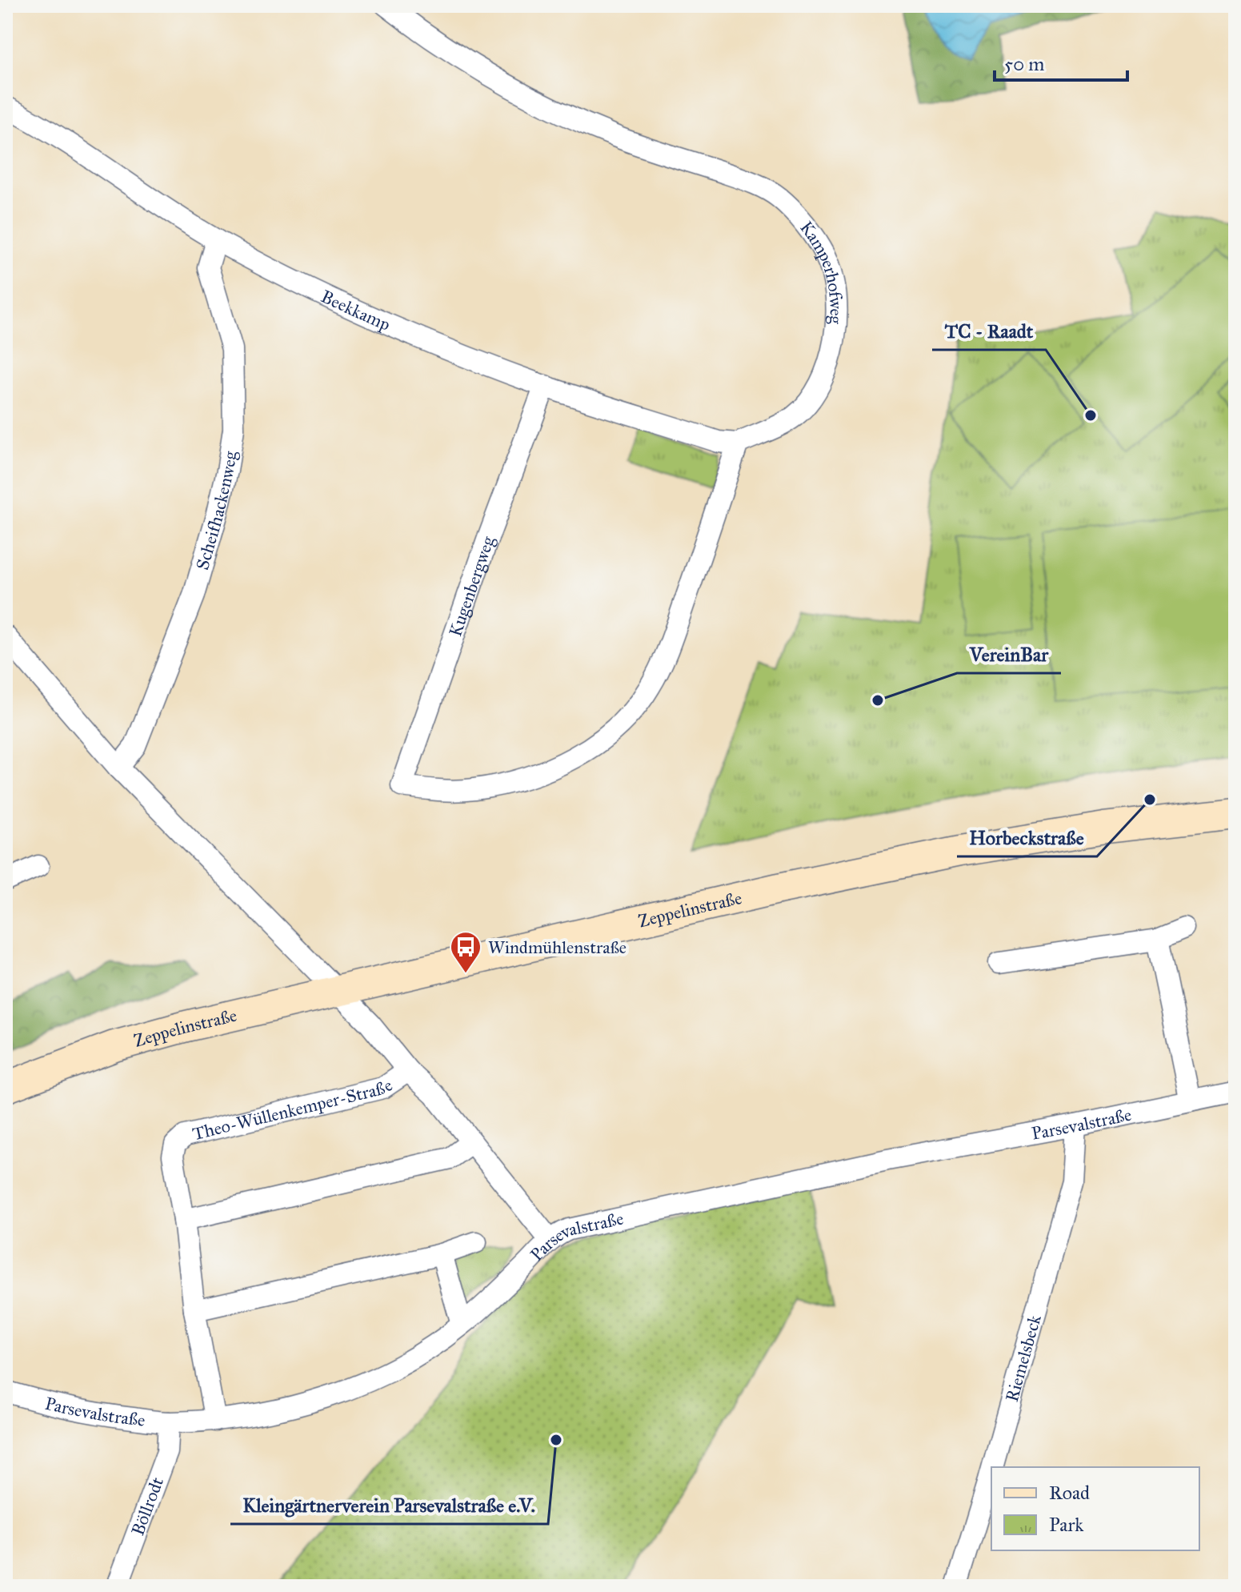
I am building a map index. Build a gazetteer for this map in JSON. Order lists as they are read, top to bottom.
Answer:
{
  "streets": {
    "main road": ["Zeppelinstraße"],
    "street": [
      "Kamperhofweg",
      "Beekkamp",
      "Scheifhackenweg",
      "Kugenbergweg",
      "Theo-Wüllenkemper-Straße",
      "Parsevalstraße",
      "Riemelsbeck",
      "Böllrodt"
    ]
  },
  "crossings": [
    ["Kamperhofweg", "Beekkamp"],
    ["Kamperhofweg", "Kugenbergweg"],
    ["Beekkamp", "Scheifhackenweg"],
    ["Beekkamp", "Kugenbergweg"],
    ["Theo-Wüllenkemper-Straße", "Parsevalstraße"],
    ["Parsevalstraße", "Riemelsbeck"],
    ["Parsevalstraße", "Böllrodt"]
  ],
  "places": {
    "other": [
      "TC - Raadt",
      "VereinBar",
      "Horbeckstraße",
      "Kleingärtnerverein Parsevalstraße e.V."
    ],
    "bus stop": ["Windmühlenstraße"]
  },
  "legend": ["Road", "Park"],
  "scale_bar": "50 m"
}
